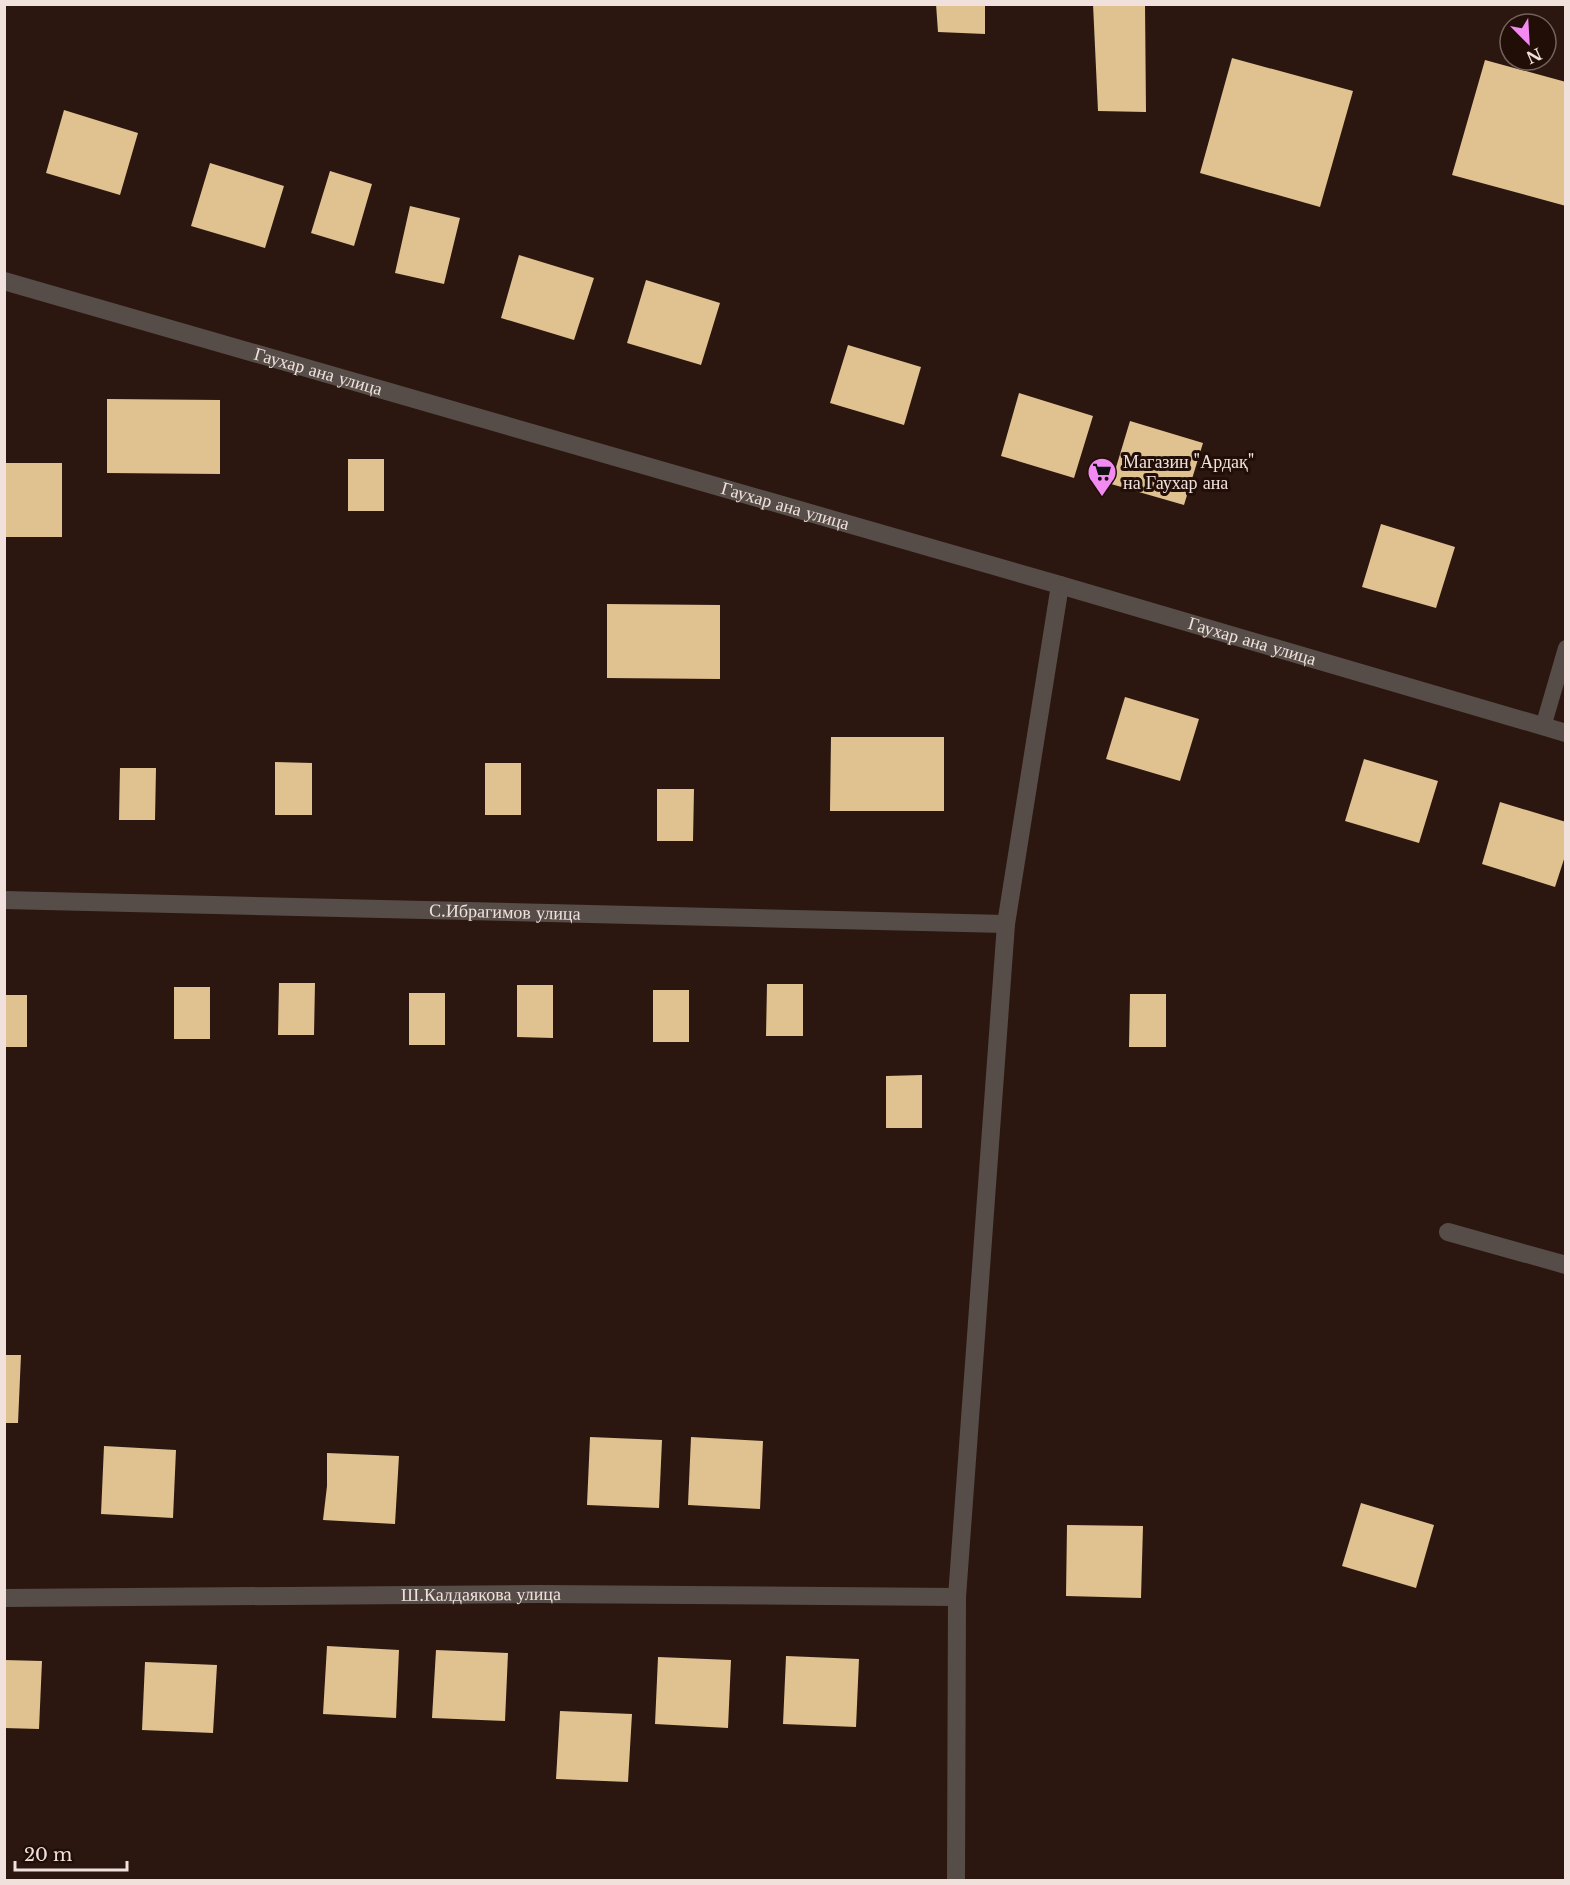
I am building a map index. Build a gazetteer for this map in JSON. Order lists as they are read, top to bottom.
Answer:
{
  "streets": {
    "street": ["Гаухар ана улица", "С.Ибрагимов улица", "Ш.Калдаякова улица"]
  },
  "places": {
    "supermarket": ["Магазин \"Ардақ\" на Гаухар ана"]
  },
  "scale_bar": "20 m",
  "north": "bottom right"
}
